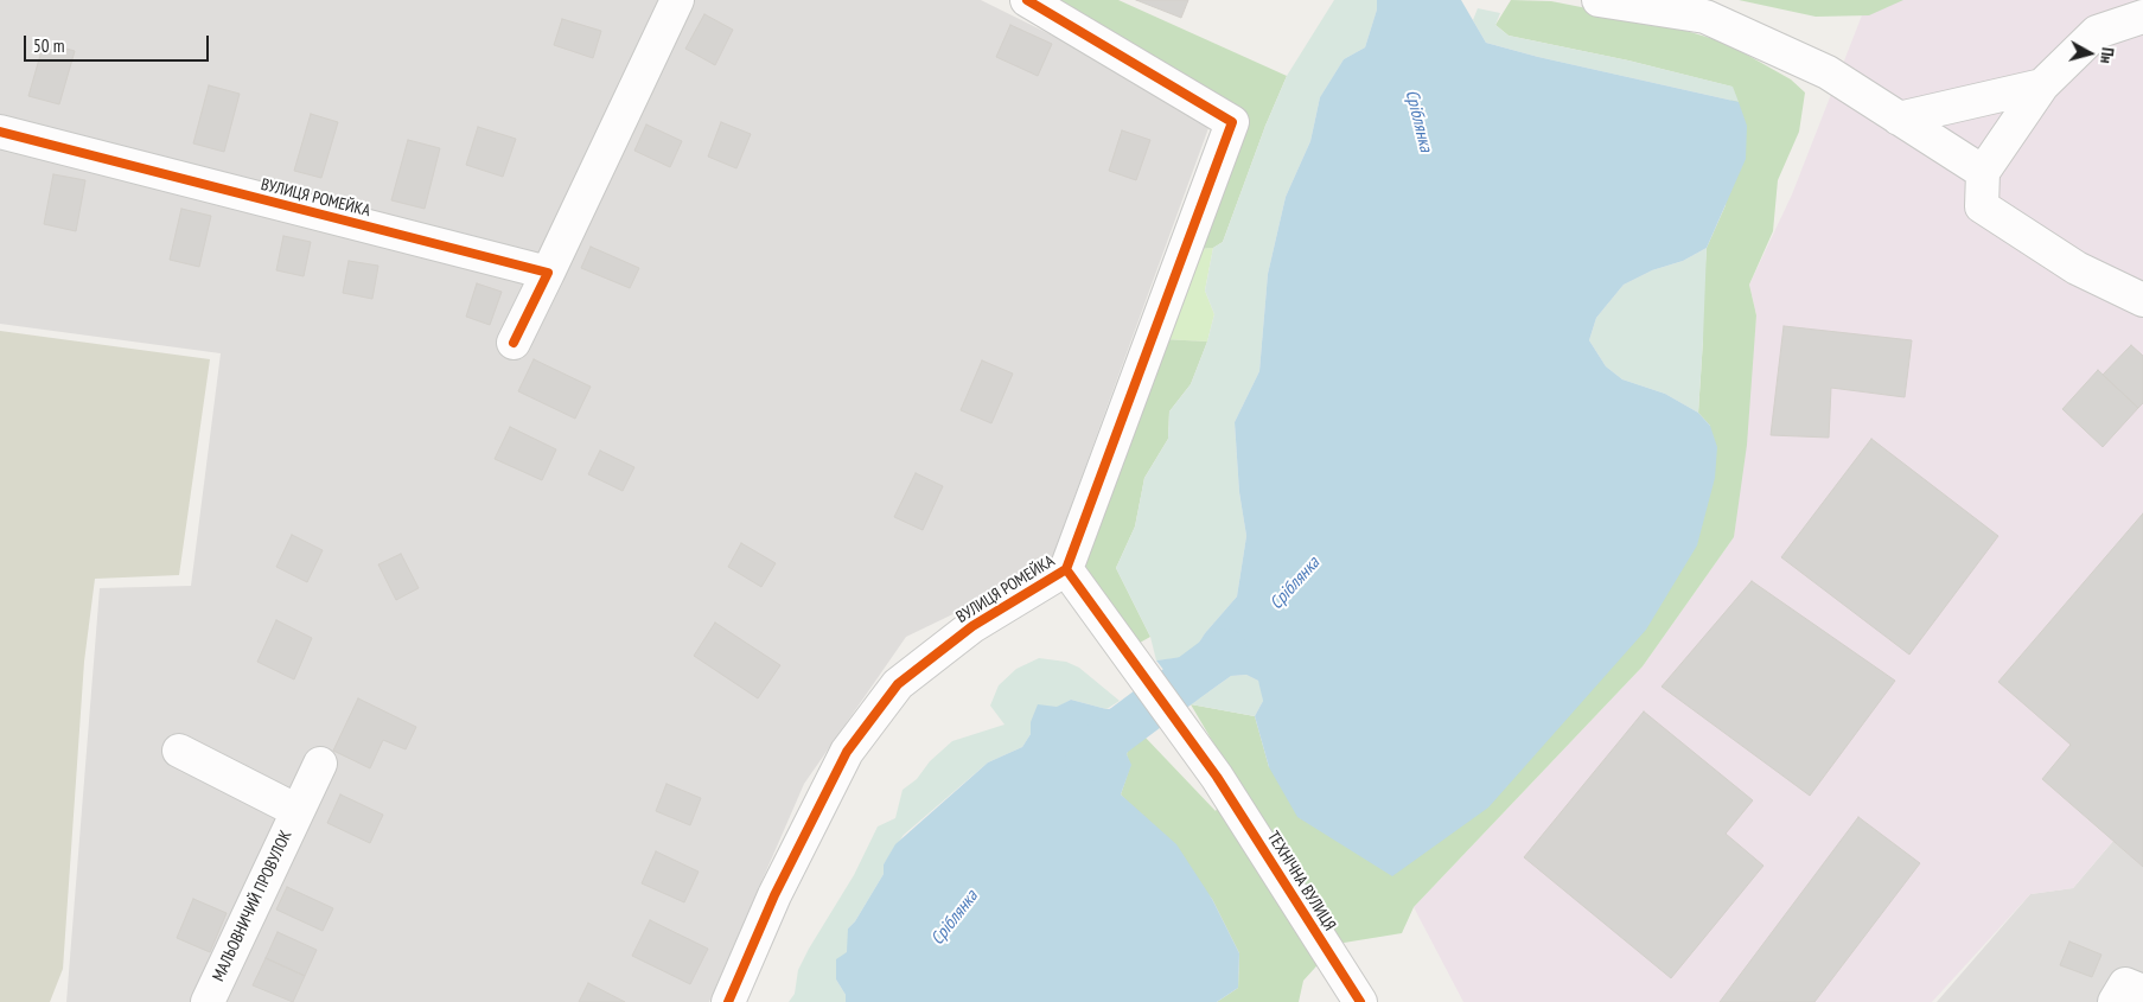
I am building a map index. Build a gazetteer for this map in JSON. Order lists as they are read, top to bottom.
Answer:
{
  "streets": {
    "street": ["ВУЛИЦЯ РОМЕЙКА", "ТЕХНІЧНА ВУЛИЦЯ", "МАЛЬОВНИЧИЙ ПРОВУЛОК"]
  },
  "crossings": [
    ["ВУЛИЦЯ РОМЕЙКА", "ТЕХНІЧНА ВУЛИЦЯ"]
  ],
  "water": ["Сріблянка"],
  "scale_bar": "50 m",
  "north": "right"
}
